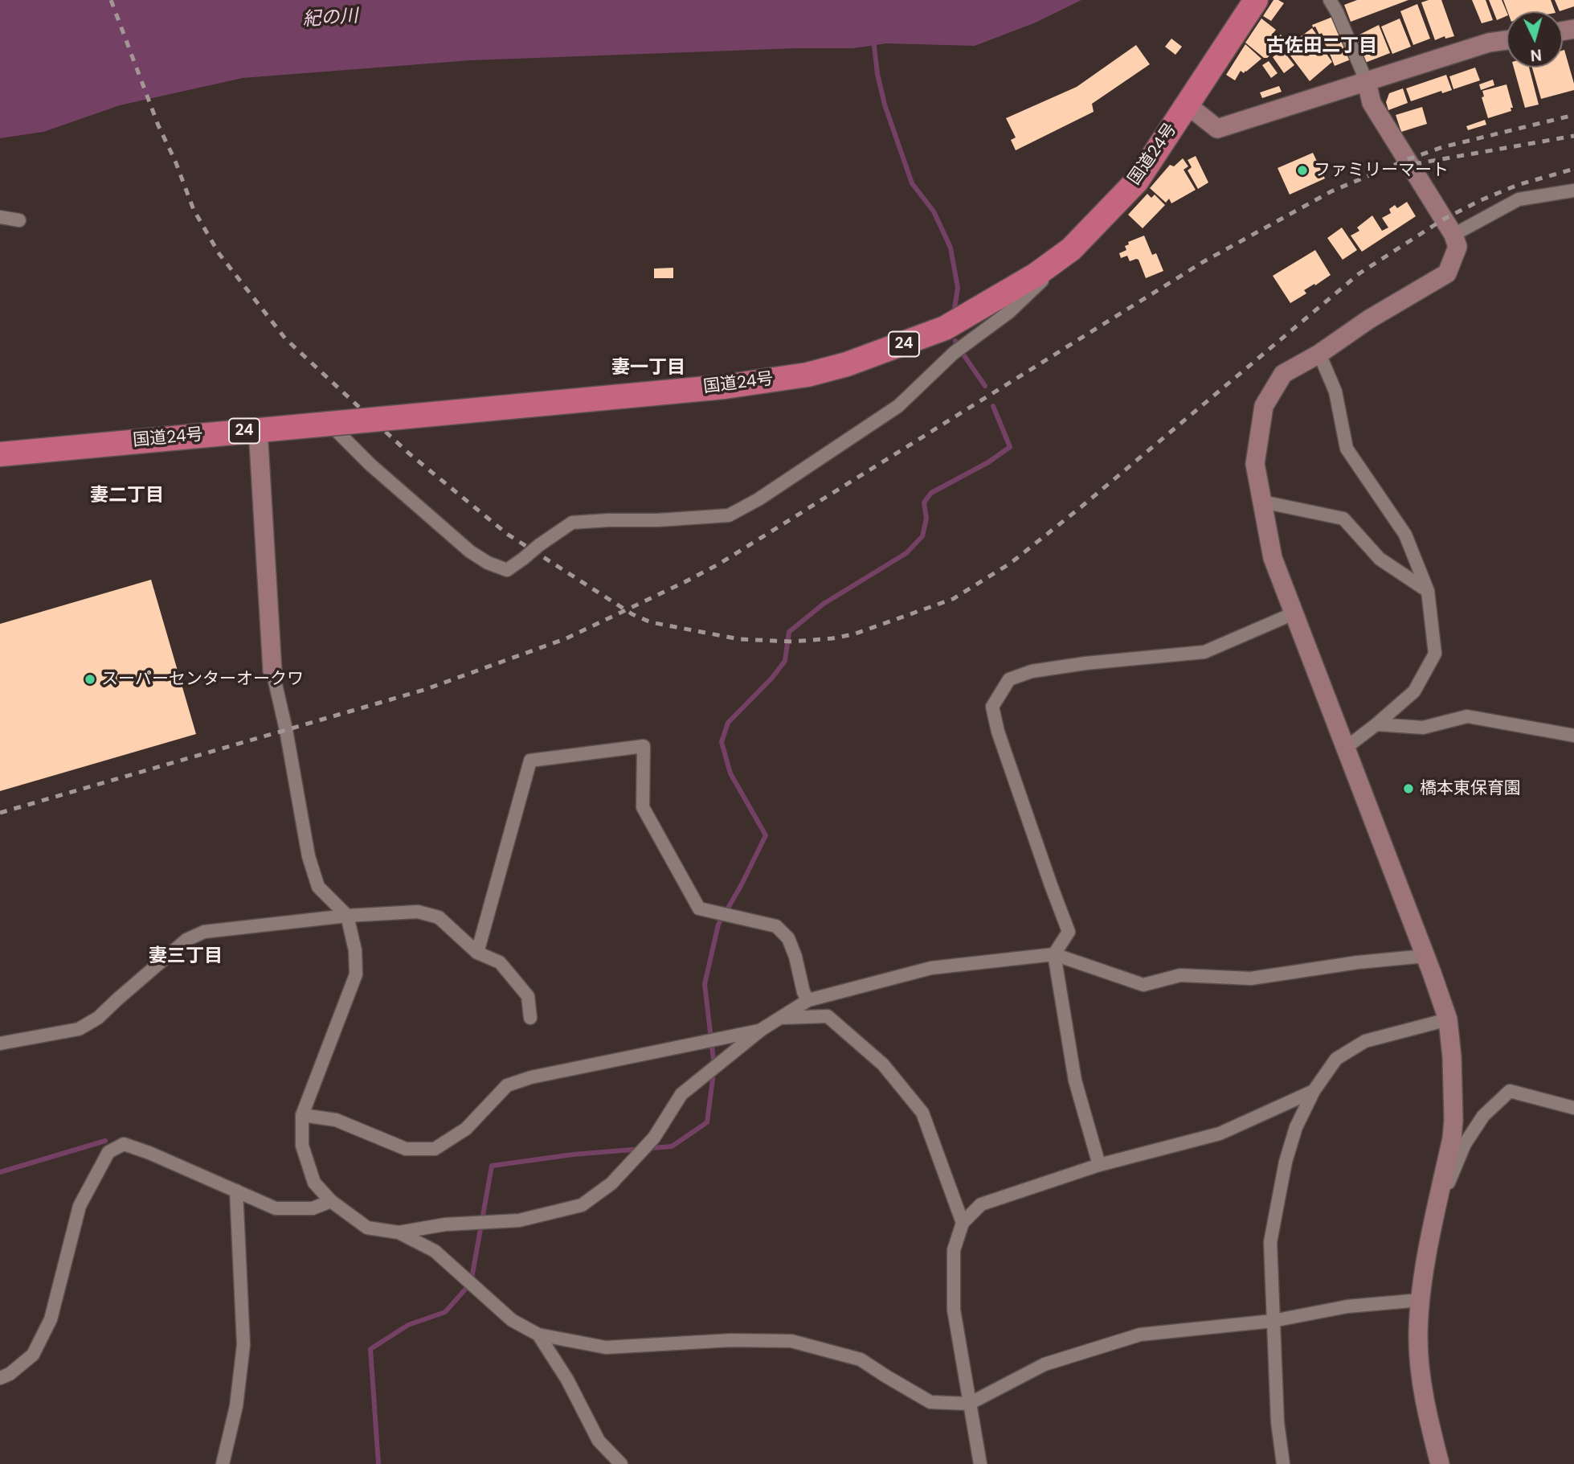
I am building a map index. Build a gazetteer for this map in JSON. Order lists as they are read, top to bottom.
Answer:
{
  "streets": {
    "highway": ["国道24号", "24"]
  },
  "districts": [
    "古佐田二丁目",
    "妻一丁目",
    "妻二丁目",
    "妻三丁目"
  ],
  "water": ["紀の川"],
  "places": ["ファミリーマート", "スーパーセンターオークワ", "橋本東保育園"],
  "north": "bottom"
}
